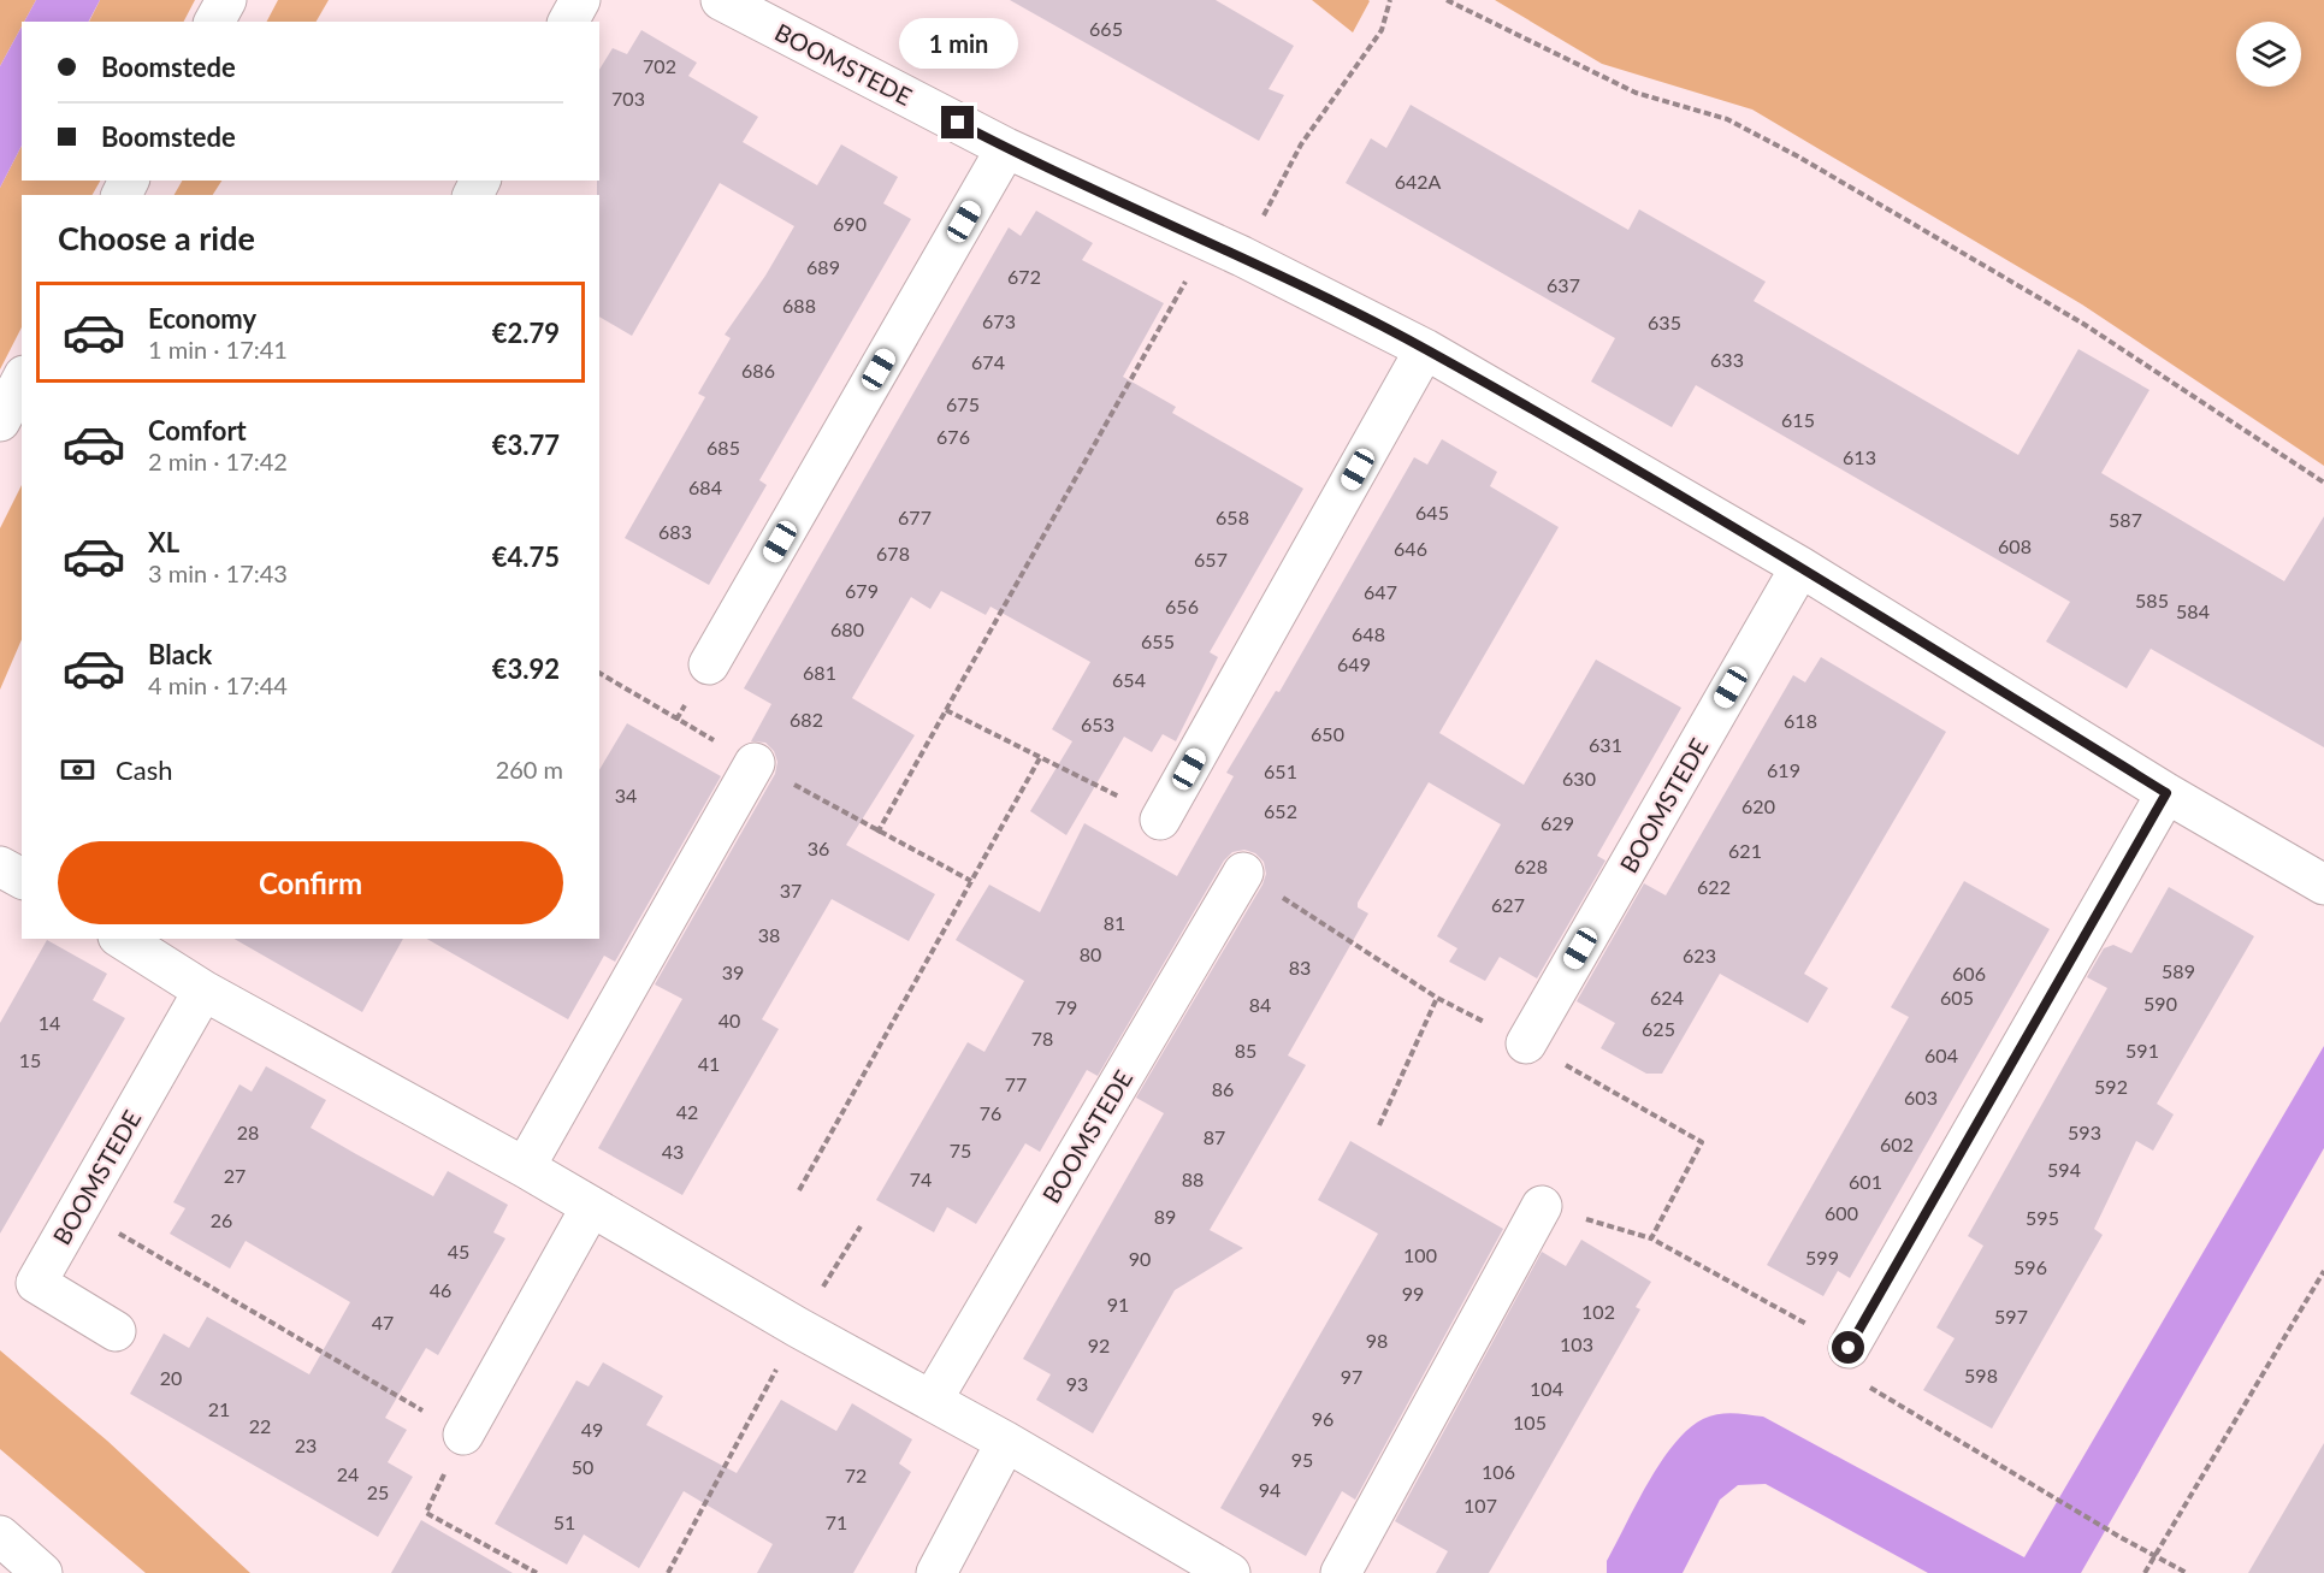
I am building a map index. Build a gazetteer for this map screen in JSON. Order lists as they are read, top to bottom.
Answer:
{
  "streets": {
    "street": ["BOOMSTEDE"]
  },
  "house_numbers": [
    "665",
    "702",
    "703",
    "642A",
    "690",
    "689",
    "672",
    "637",
    "688",
    "673",
    "635",
    "633",
    "674",
    "686",
    "675",
    "615",
    "676",
    "685",
    "613",
    "684",
    "645",
    "677",
    "658",
    "587",
    "683",
    "608",
    "646",
    "678",
    "657",
    "679",
    "647",
    "585",
    "656",
    "584",
    "680",
    "648",
    "655",
    "649",
    "681",
    "654",
    "682",
    "618",
    "653",
    "650",
    "631",
    "619",
    "651",
    "630",
    "34",
    "620",
    "652",
    "629",
    "36",
    "621",
    "628",
    "622",
    "37",
    "627",
    "81",
    "38",
    "80",
    "623",
    "83",
    "589",
    "39",
    "606",
    "624",
    "605",
    "590",
    "84",
    "79",
    "40",
    "14",
    "625",
    "78",
    "85",
    "591",
    "604",
    "15",
    "41",
    "77",
    "592",
    "86",
    "603",
    "42",
    "76",
    "28",
    "593",
    "87",
    "602",
    "75",
    "43",
    "594",
    "27",
    "74",
    "88",
    "601",
    "600",
    "89",
    "595",
    "26",
    "45",
    "100",
    "599",
    "90",
    "596",
    "46",
    "99",
    "91",
    "102",
    "597",
    "47",
    "98",
    "103",
    "92",
    "598",
    "97",
    "20",
    "93",
    "104",
    "21",
    "96",
    "105",
    "22",
    "49",
    "23",
    "95",
    "50",
    "106",
    "24",
    "72",
    "94",
    "25",
    "107",
    "51",
    "71"
  ],
  "page": {
    "bubble": "1 min",
    "banner": ["Boomstede", "Boomstede"],
    "heading": "Choose a ride",
    "list": [
      {
        "name": "Economy",
        "note": "1 min · 17:41",
        "value": "€2.79"
      },
      {
        "name": "Comfort",
        "note": "2 min · 17:42",
        "value": "€3.77"
      },
      {
        "name": "XL",
        "note": "3 min · 17:43",
        "value": "€4.75"
      },
      {
        "name": "Black",
        "note": "4 min · 17:44",
        "value": "€3.92"
      }
    ],
    "pay": ["Cash", "260 m"],
    "buttons": "Confirm"
  }
}
